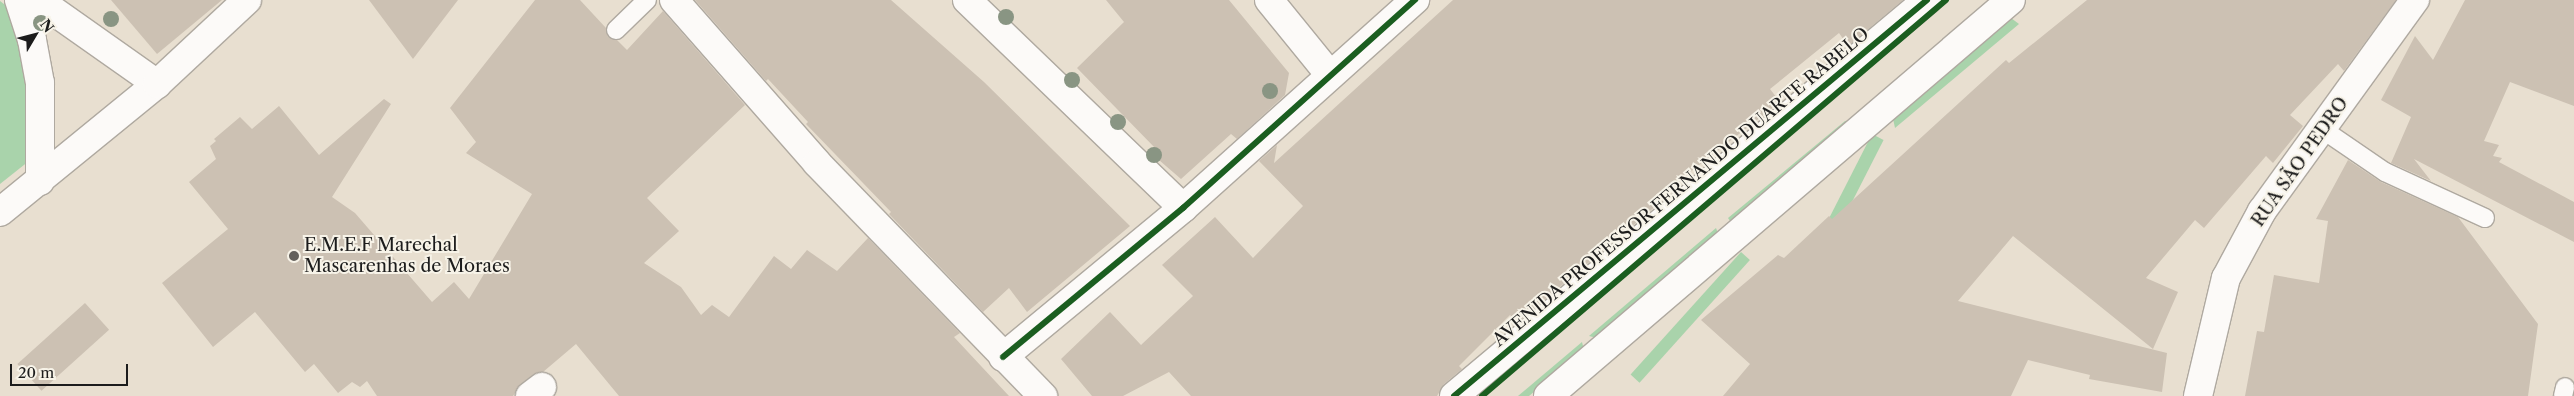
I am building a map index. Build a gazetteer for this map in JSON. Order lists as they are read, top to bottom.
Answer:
{
  "streets": {
    "street": ["RUA SÃO PEDRO", "AVENIDA PROFESSOR FERNANDO DUARTE RABELO"]
  },
  "places": ["E.M.E.F Marechal Mascarenhas de Moraes"],
  "scale_bar": "20 m",
  "north": "top right"
}
